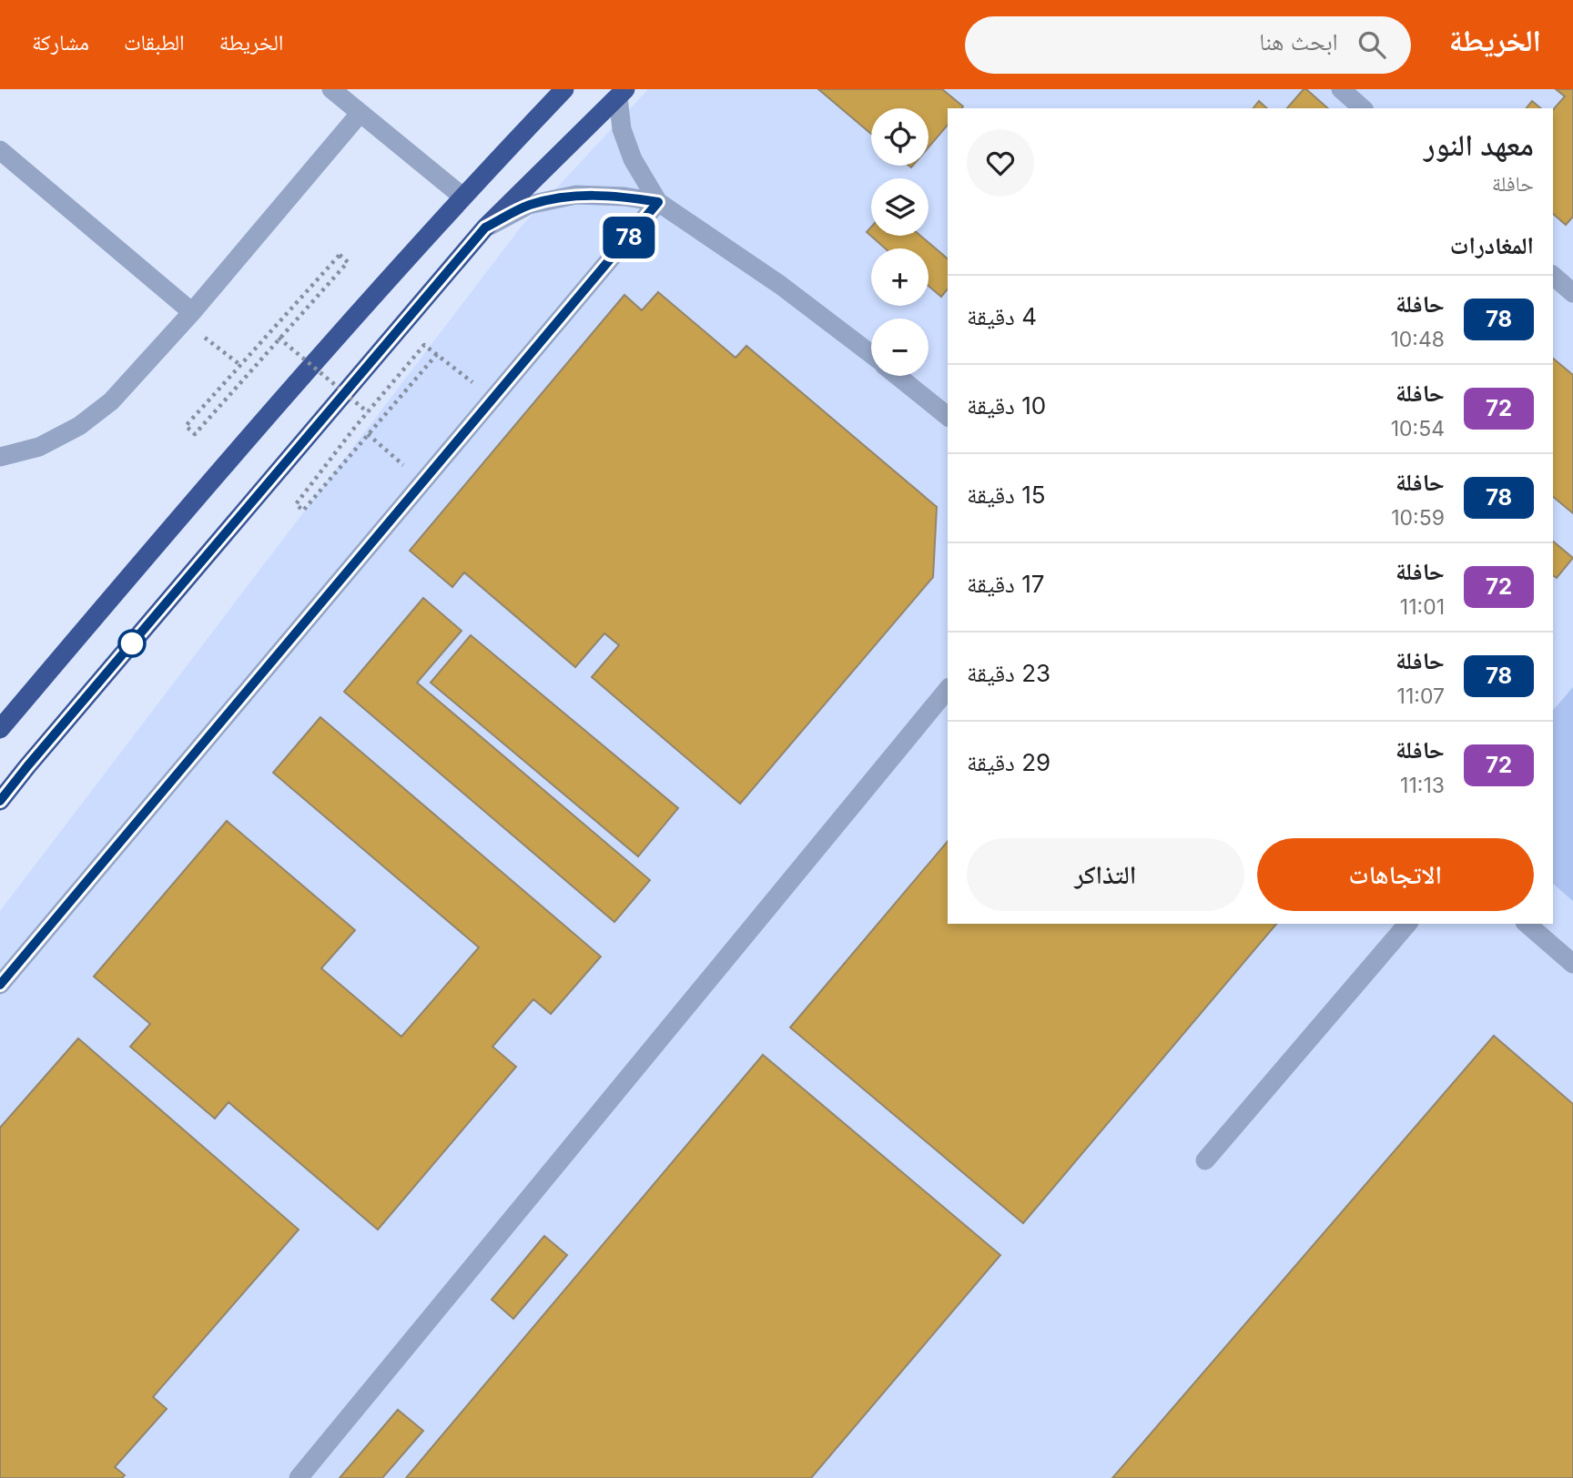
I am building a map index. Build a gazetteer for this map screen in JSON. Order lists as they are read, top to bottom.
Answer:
{
  "lines": ["bus line 78"],
  "page": {
    "header": "الخريطة",
    "search": "ابحث هنا",
    "nav": ["الخريطة", "الطبقات", "مشاركة"],
    "on_map": "78",
    "map_buttons": ["+", "−"],
    "heading": [
      ["معهد النور", "حافلة"],
      "المغادرات"
    ],
    "list": [
      {
        "mark": "78",
        "name": "حافلة",
        "note": "10:48",
        "value": "4 دقيقة"
      },
      {
        "mark": "72",
        "name": "حافلة",
        "note": "10:54",
        "value": "10 دقيقة"
      },
      {
        "mark": "78",
        "name": "حافلة",
        "note": "10:59",
        "value": "15 دقيقة"
      },
      {
        "mark": "72",
        "name": "حافلة",
        "note": "11:01",
        "value": "17 دقيقة"
      },
      {
        "mark": "78",
        "name": "حافلة",
        "note": "11:07",
        "value": "23 دقيقة"
      },
      {
        "mark": "72",
        "name": "حافلة",
        "note": "11:13",
        "value": "29 دقيقة"
      }
    ],
    "buttons": ["الاتجاهات", "التذاكر"]
  }
}
